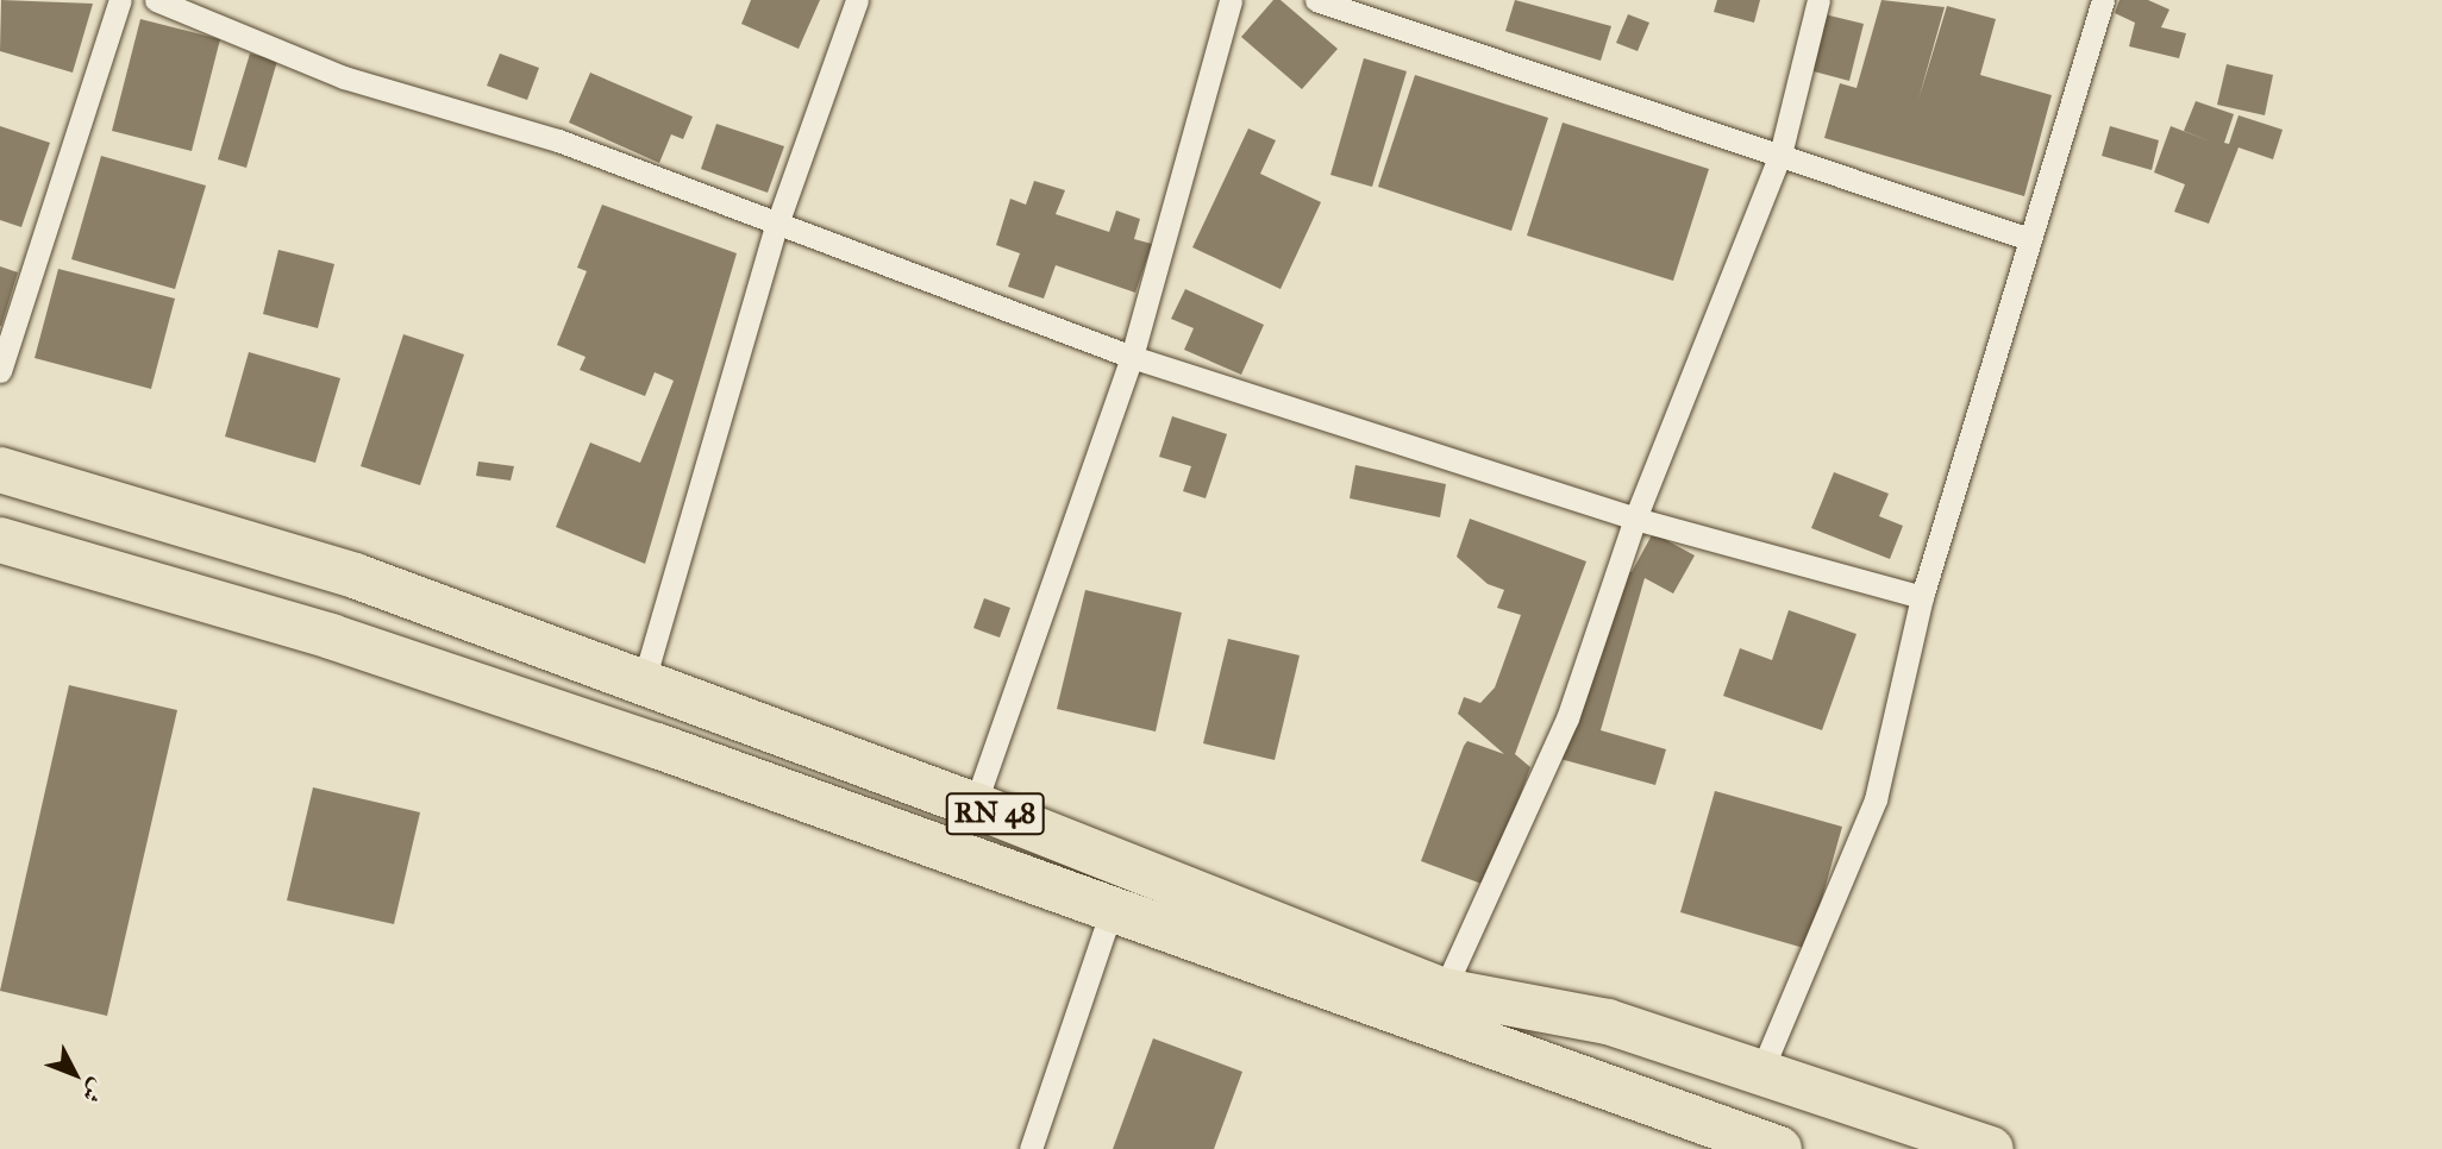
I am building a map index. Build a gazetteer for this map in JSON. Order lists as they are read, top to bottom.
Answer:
{
  "streets": {
    "highway": ["RN 48"]
  },
  "north": "bottom right"
}
